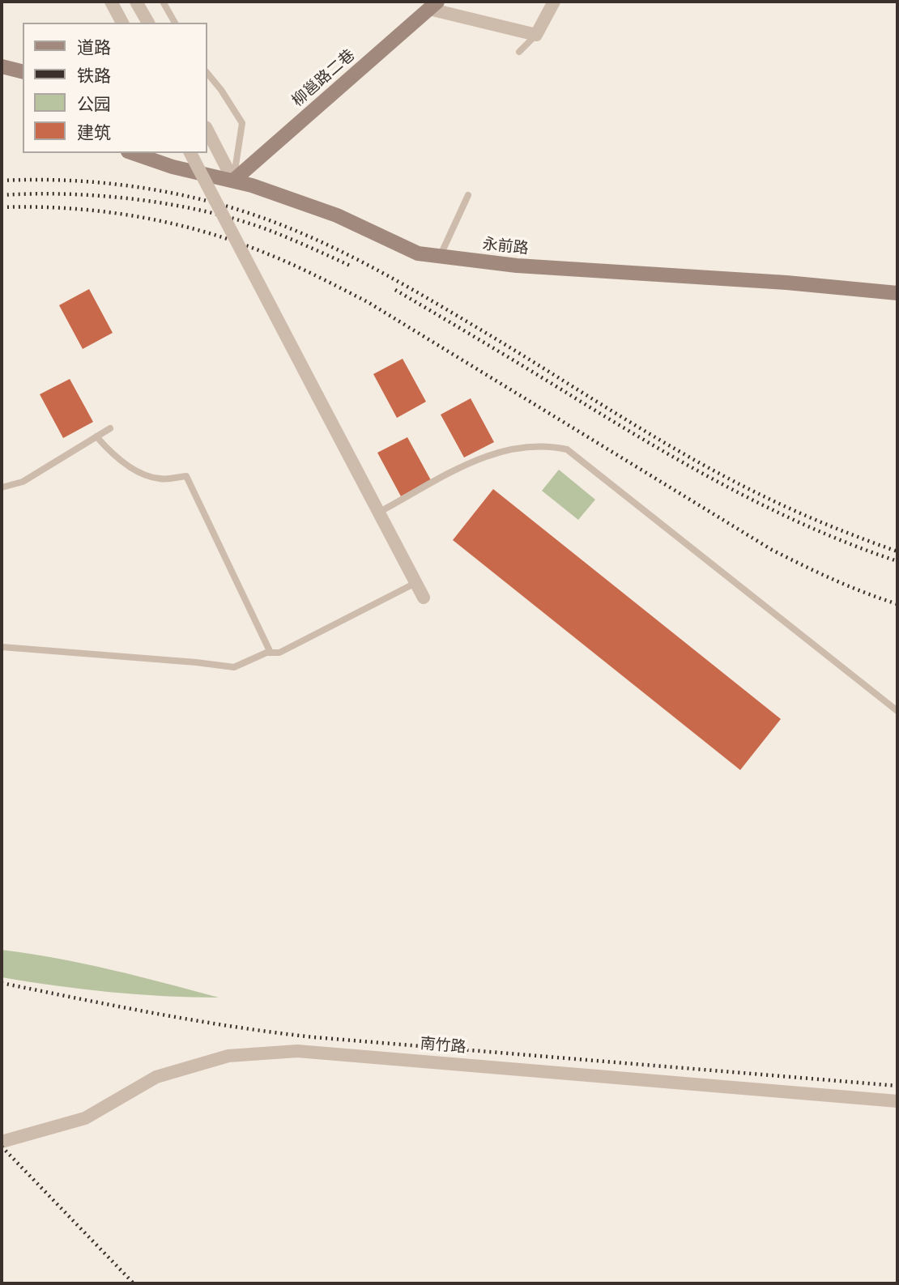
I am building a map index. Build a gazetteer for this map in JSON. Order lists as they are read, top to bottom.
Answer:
{
  "streets": {
    "street": ["柳邕路二巷", "永前路", "南竹路"]
  },
  "crossings": [
    ["柳邕路二巷", "永前路"]
  ],
  "legend": [
    "道路",
    "铁路",
    "公园",
    "建筑"
  ]
}
